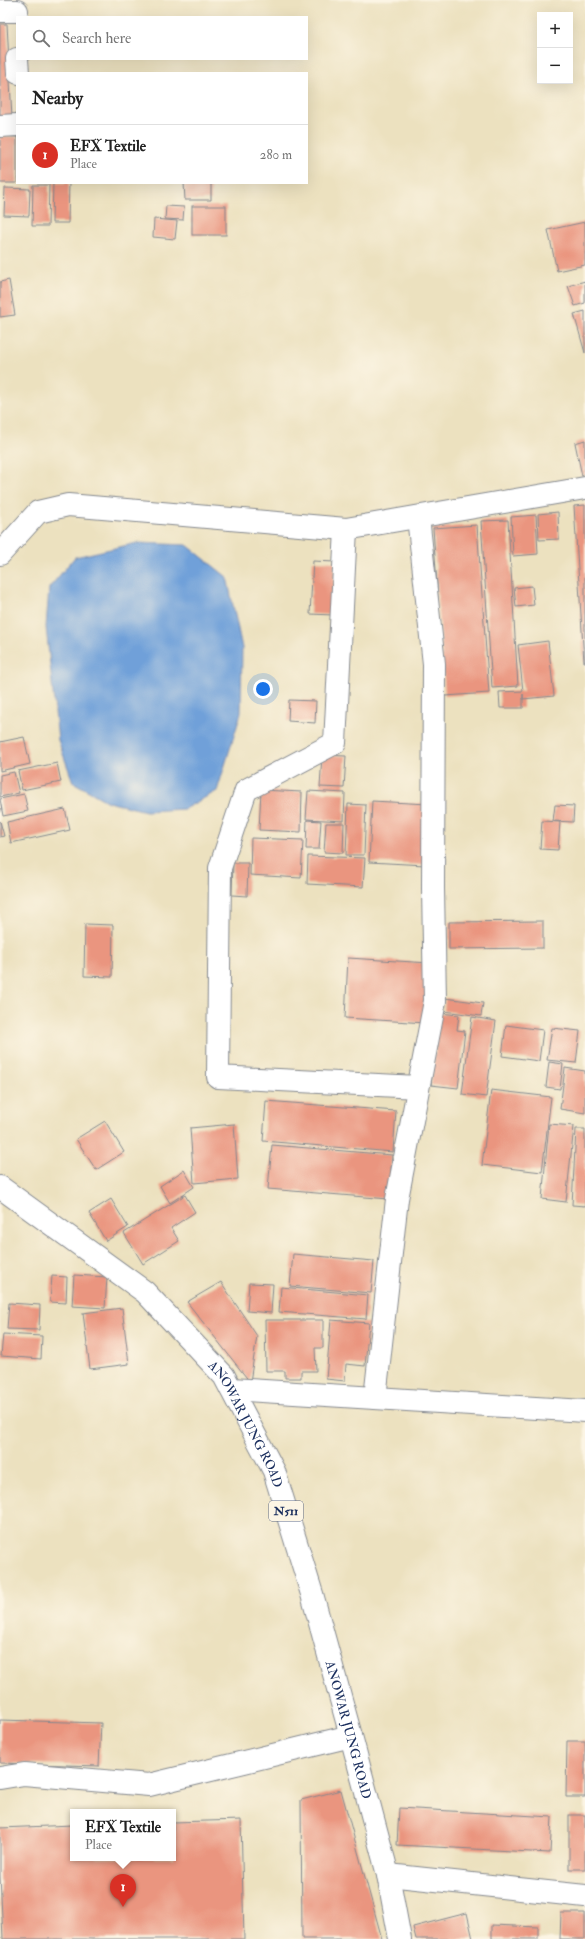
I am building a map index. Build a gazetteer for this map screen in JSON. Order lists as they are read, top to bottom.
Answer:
{
  "streets": {
    "main road": ["ANOWAR JUNG ROAD", "N511"]
  },
  "page": {
    "map_buttons": ["+", "−"],
    "search": "Search here",
    "heading": "Nearby",
    "list": [
      {
        "mark": "1",
        "name": "EFX Textile",
        "note": "Place",
        "value": "280 m"
      }
    ],
    "popup": ["EFX Textile", "Place"],
    "pins": "1"
  }
}
